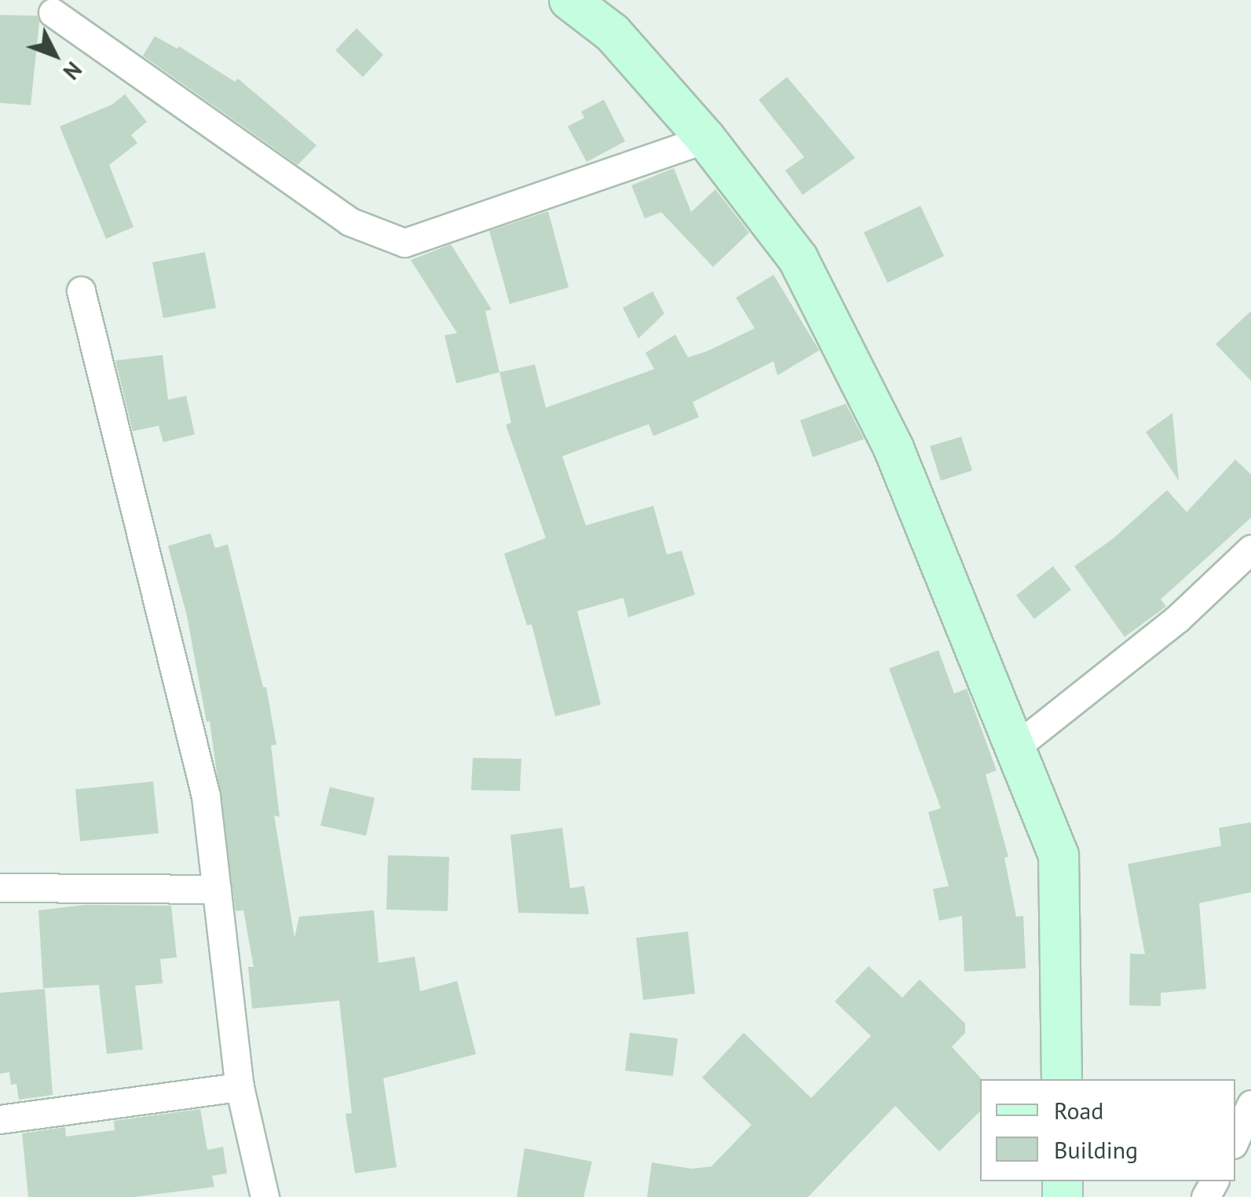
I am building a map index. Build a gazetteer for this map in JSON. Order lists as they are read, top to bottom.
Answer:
{
  "legend": ["Road", "Building"],
  "north": "bottom right"
}
